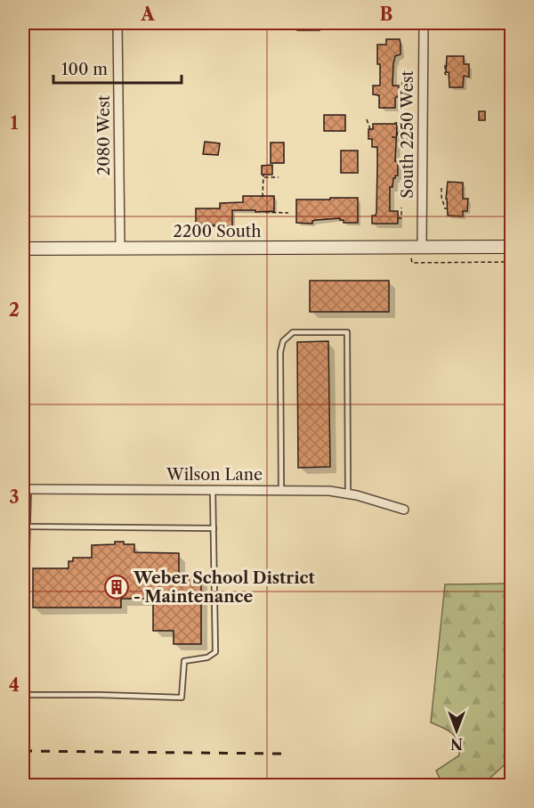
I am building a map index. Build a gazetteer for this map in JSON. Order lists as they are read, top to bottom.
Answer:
{
  "streets": {
    "street": [
      "South 2250 West",
      "2080 West",
      "2200 South",
      "Wilson Lane"
    ]
  },
  "crossings": [
    ["South 2250 West", "2200 South"],
    ["2080 West", "2200 South"]
  ],
  "places": {
    "building": ["Weber School District - Maintenance"]
  },
  "scale_bar": "100 m",
  "north": "bottom",
  "grid": {
    "columns": ["A", "B"],
    "rows": [
      "1",
      "2",
      "3",
      "4"
    ]
  }
}
